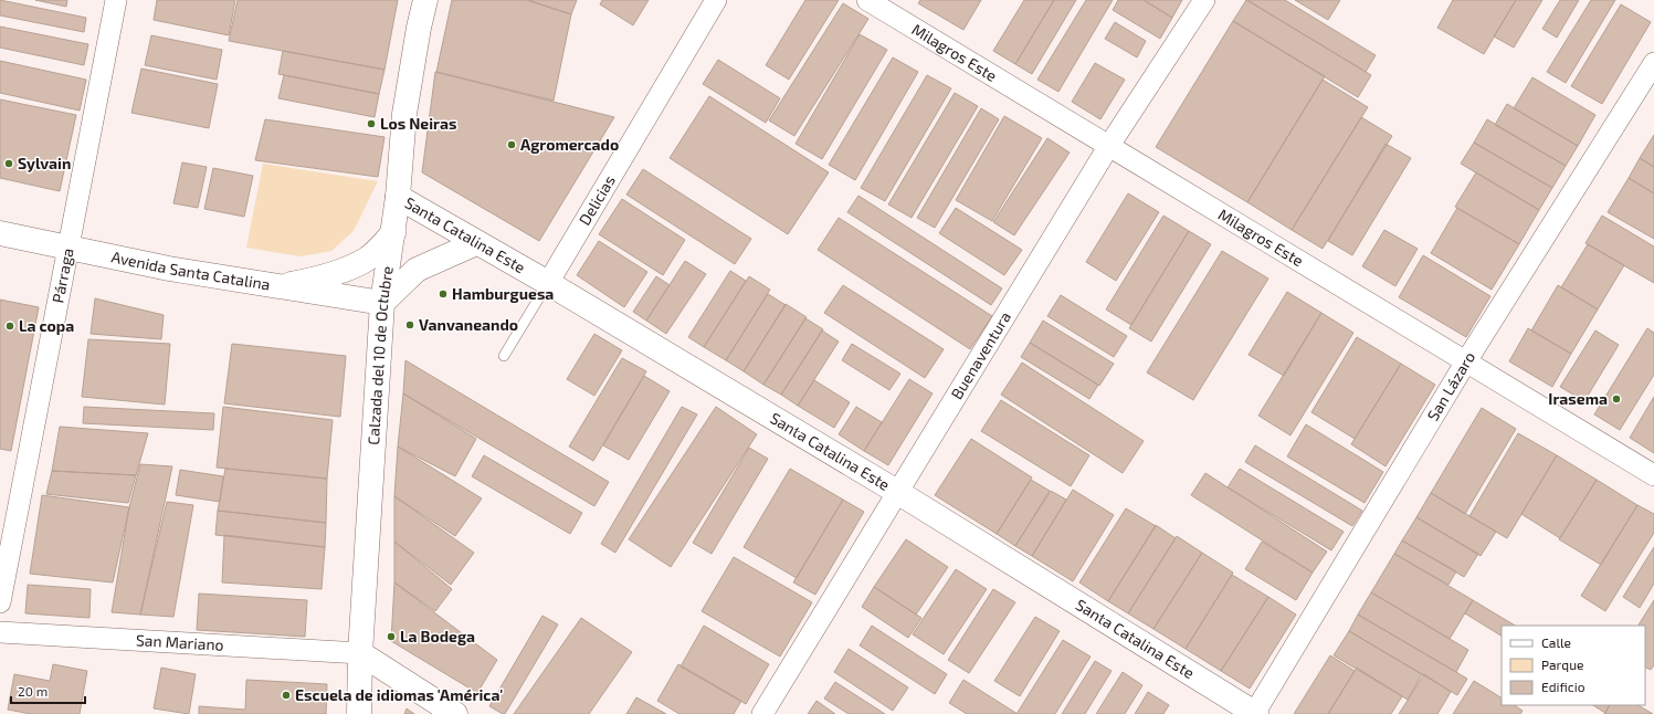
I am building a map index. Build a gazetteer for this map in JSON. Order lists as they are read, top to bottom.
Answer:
{
  "streets": {
    "main road": ["Santa Catalina Este", "Avenida Santa Catalina", "Calzada del 10 de Octubre"],
    "street": [
      "Milagros Este",
      "Delicias",
      "Párraga",
      "Buenaventura",
      "San Lázaro",
      "San Mariano"
    ]
  },
  "crossings": [
    ["Milagros Este", "Buenaventura"],
    ["Milagros Este", "San Lázaro"],
    ["Delicias", "Santa Catalina Este"],
    ["Santa Catalina Este", "Calzada del 10 de Octubre"],
    ["Santa Catalina Este", "Buenaventura"],
    ["Santa Catalina Este", "San Lázaro"],
    ["Avenida Santa Catalina", "Párraga"],
    ["Avenida Santa Catalina", "Calzada del 10 de Octubre"],
    ["Calzada del 10 de Octubre", "San Mariano"]
  ],
  "places": [
    "Los Neiras",
    "Agromercado",
    "Sylvain",
    "Hamburguesa",
    "Vanvaneando",
    "La copa",
    "Irasema",
    "La Bodega",
    "Escuela de idiomas 'América'"
  ],
  "legend": ["Calle", "Parque", "Edificio"],
  "scale_bar": "20 m"
}
